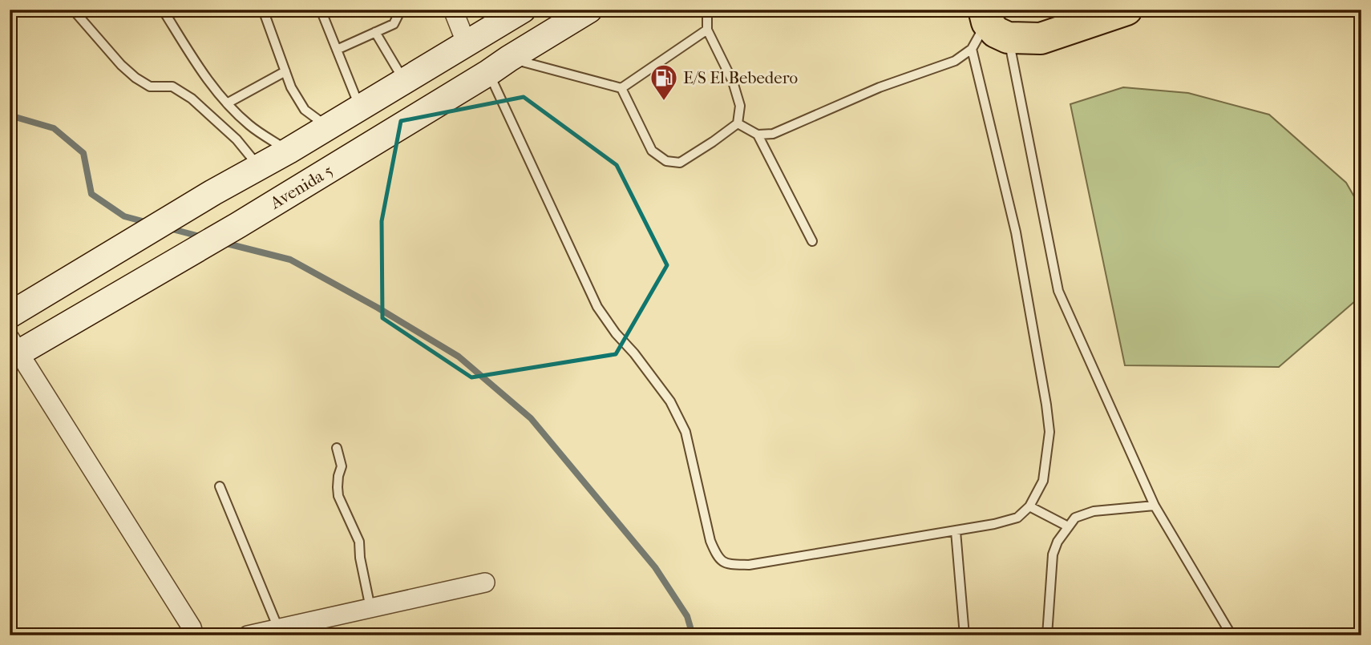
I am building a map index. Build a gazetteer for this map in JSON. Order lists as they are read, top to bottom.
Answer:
{
  "streets": {
    "main road": ["Avenida 5"]
  },
  "places": {
    "fuel station": ["E/S El Bebedero"]
  }
}
